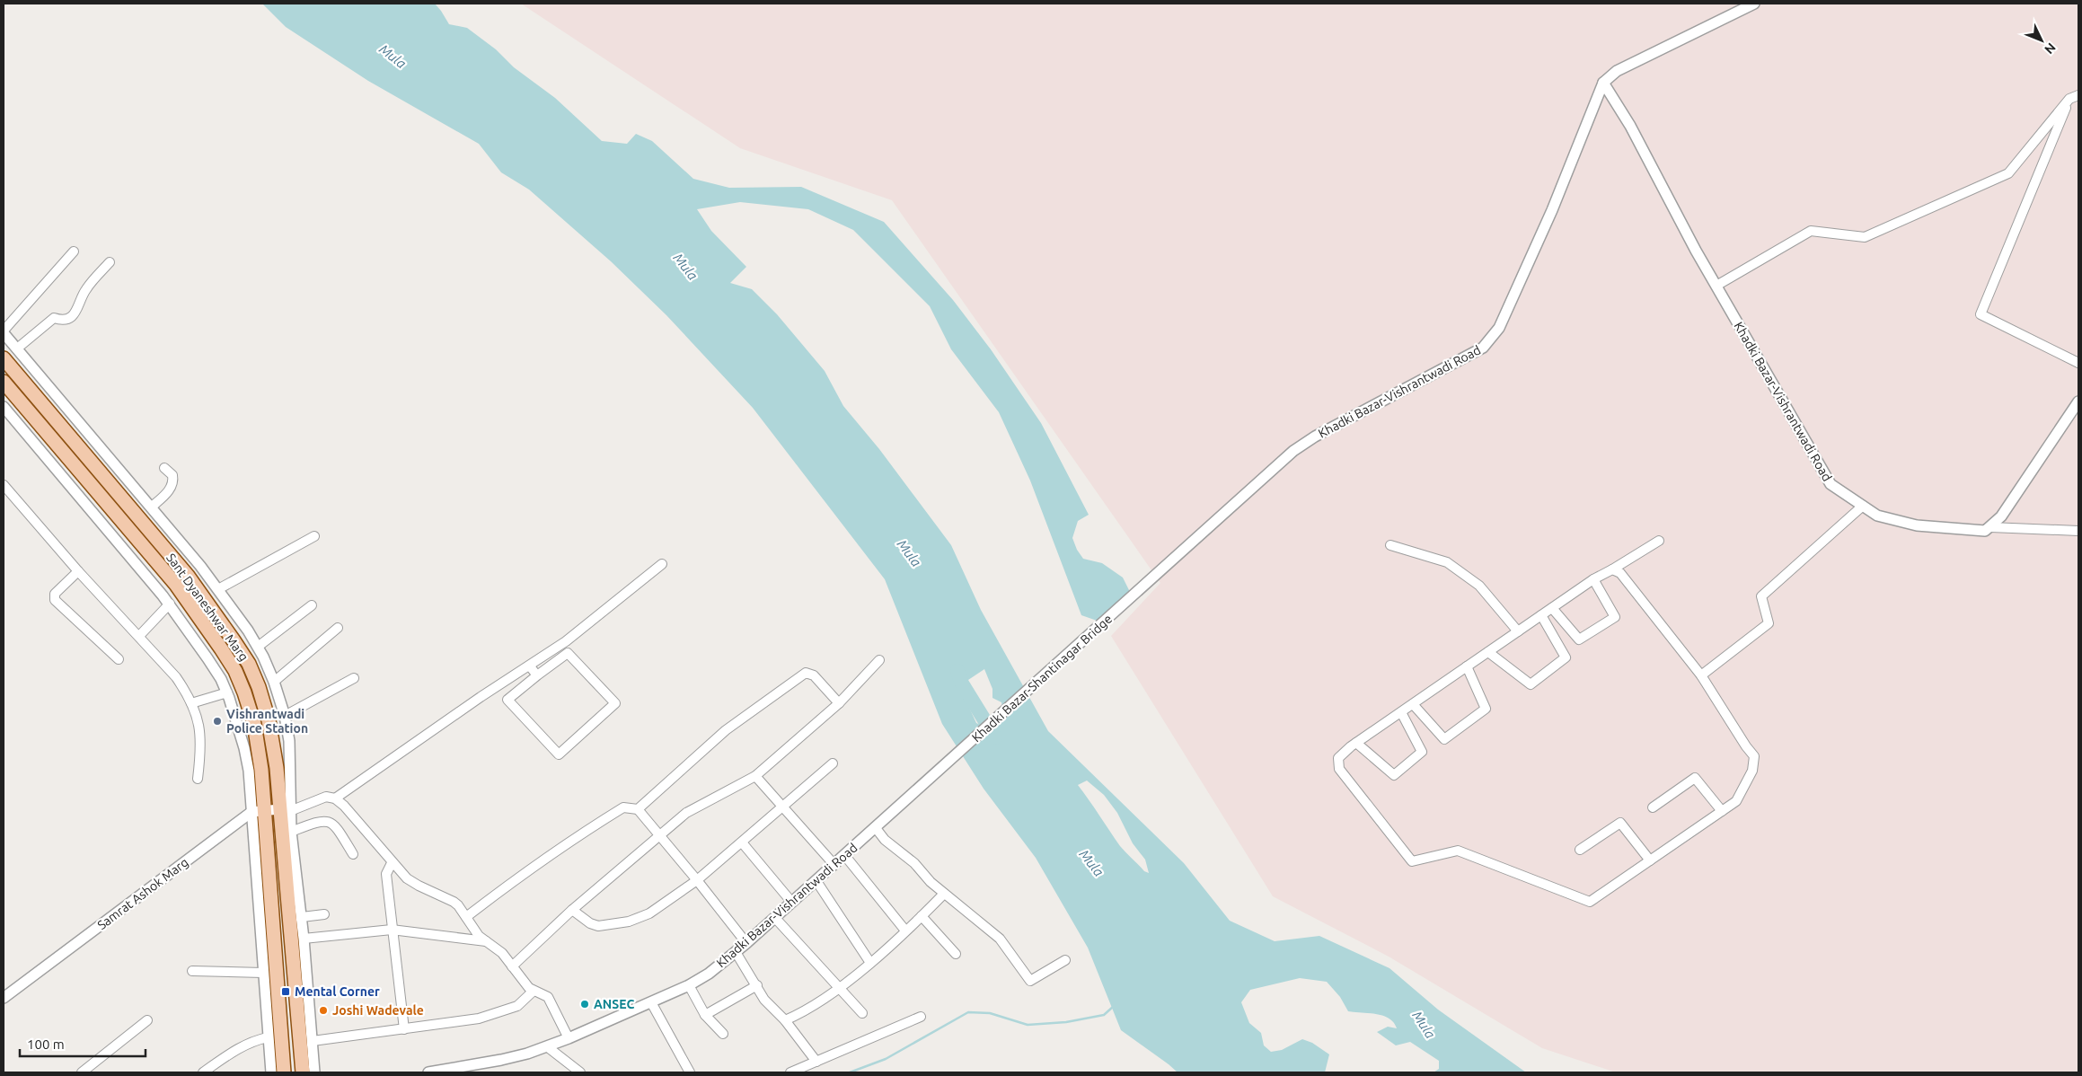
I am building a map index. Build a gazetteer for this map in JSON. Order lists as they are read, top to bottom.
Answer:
{
  "streets": {
    "main road": ["Sant Dyaneshwar Marg"],
    "street": ["Khadki Bazar-Vishrantwadi Road", "Khadki Bazar-Shantinagar Bridge", "Samrat Ashok Marg"]
  },
  "crossings": [
    ["Khadki Bazar-Vishrantwadi Road", "Khadki Bazar-Shantinagar Bridge"],
    ["Sant Dyaneshwar Marg", "Samrat Ashok Marg"]
  ],
  "water": ["Mula"],
  "places": {
    "other": ["Vishrantwadi Police Station", "ANSEC", "Joshi Wadevale"],
    "transit": ["Mental Corner"]
  },
  "scale_bar": "100 m",
  "north": "bottom right"
}
